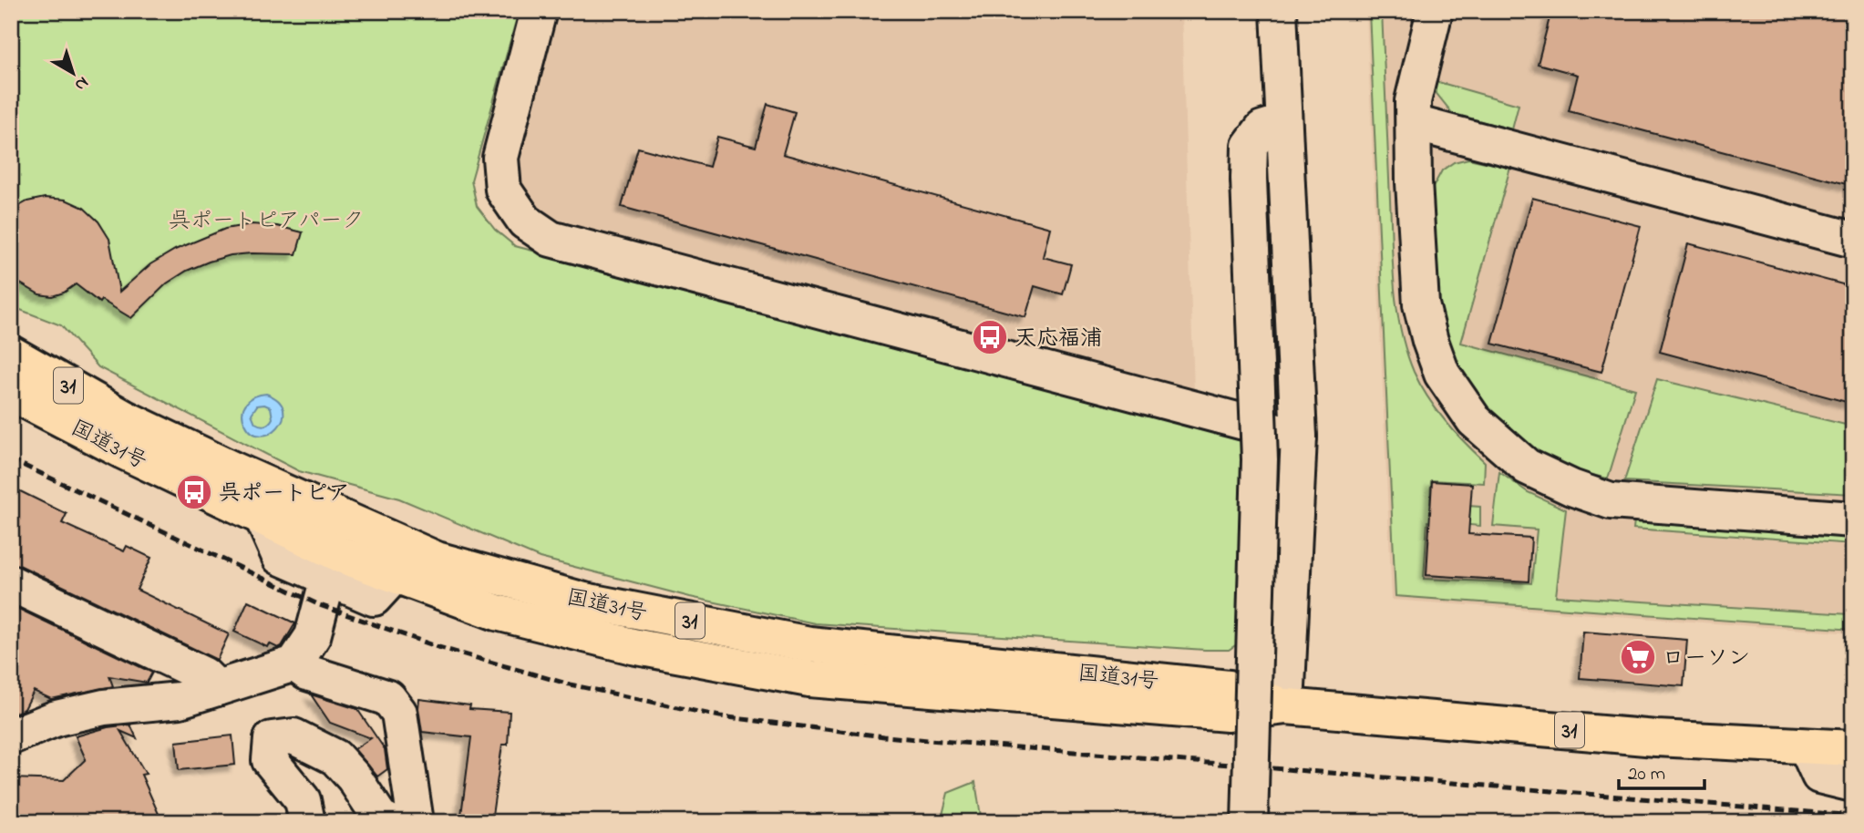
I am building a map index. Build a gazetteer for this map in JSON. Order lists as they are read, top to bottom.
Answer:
{
  "streets": {
    "highway": ["31", "国道31号"]
  },
  "parks": ["呉ポートピアパーク"],
  "places": {
    "bus stop": ["天応福浦", "呉ポートピア"],
    "supermarket": ["ローソン"]
  },
  "scale_bar": "20 m",
  "north": "bottom right"
}
